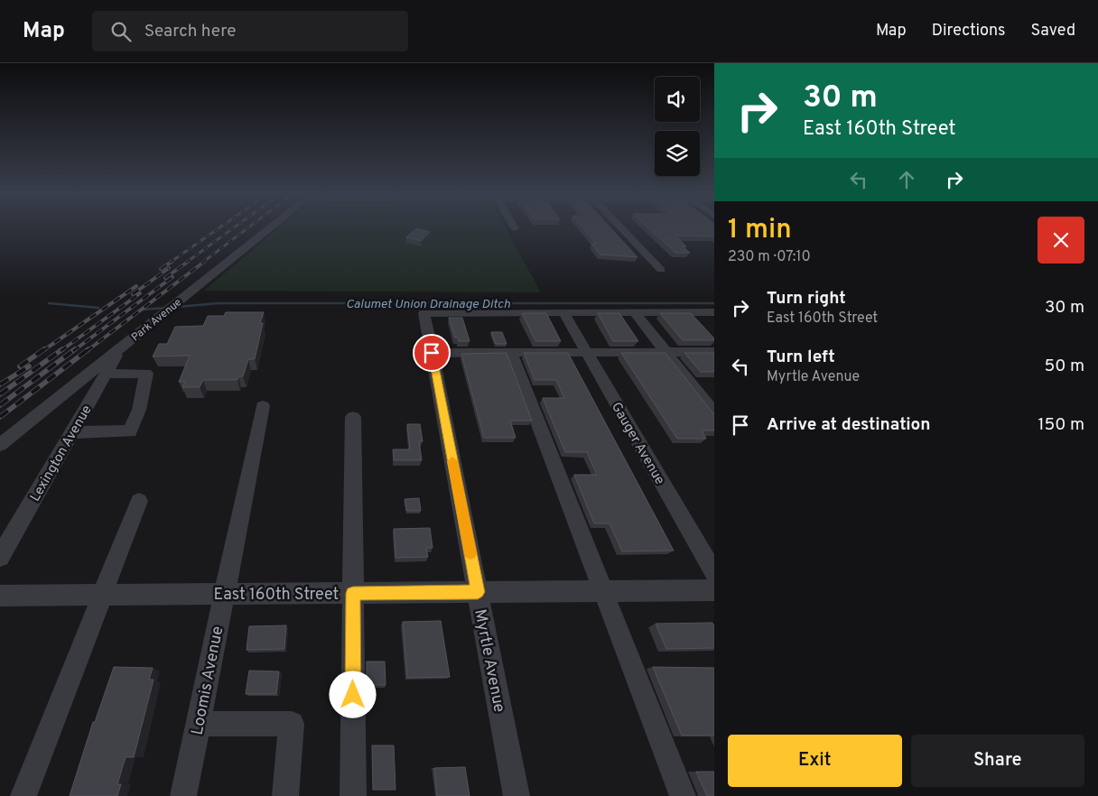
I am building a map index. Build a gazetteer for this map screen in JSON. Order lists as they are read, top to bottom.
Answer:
{
  "streets": {
    "street": [
      "Park Avenue",
      "Gauger Avenue",
      "Lexington Avenue",
      "East 160th Street",
      "Myrtle Avenue",
      "Loomis Avenue"
    ]
  },
  "crossings": [
    ["Park Avenue", "Lexington Avenue"],
    ["Gauger Avenue", "Myrtle Avenue"],
    ["East 160th Street", "Myrtle Avenue"],
    ["East 160th Street", "Loomis Avenue"]
  ],
  "water": ["Calumet Union Drainage Ditch"],
  "page": {
    "header": "Map",
    "search": "Search here",
    "nav": ["Map", "Directions", "Saved"],
    "turn": ["30 m", "East 160th Street"],
    "heading": ["1 min", "230 m · 07:10"],
    "list": [
      {
        "name": "Turn right",
        "note": "East 160th Street",
        "value": "30 m"
      },
      {
        "name": "Turn left",
        "note": "Myrtle Avenue",
        "value": "50 m"
      },
      {
        "name": "Arrive at destination",
        "value": "150 m"
      }
    ],
    "buttons": ["Exit", "Share"]
  }
}
